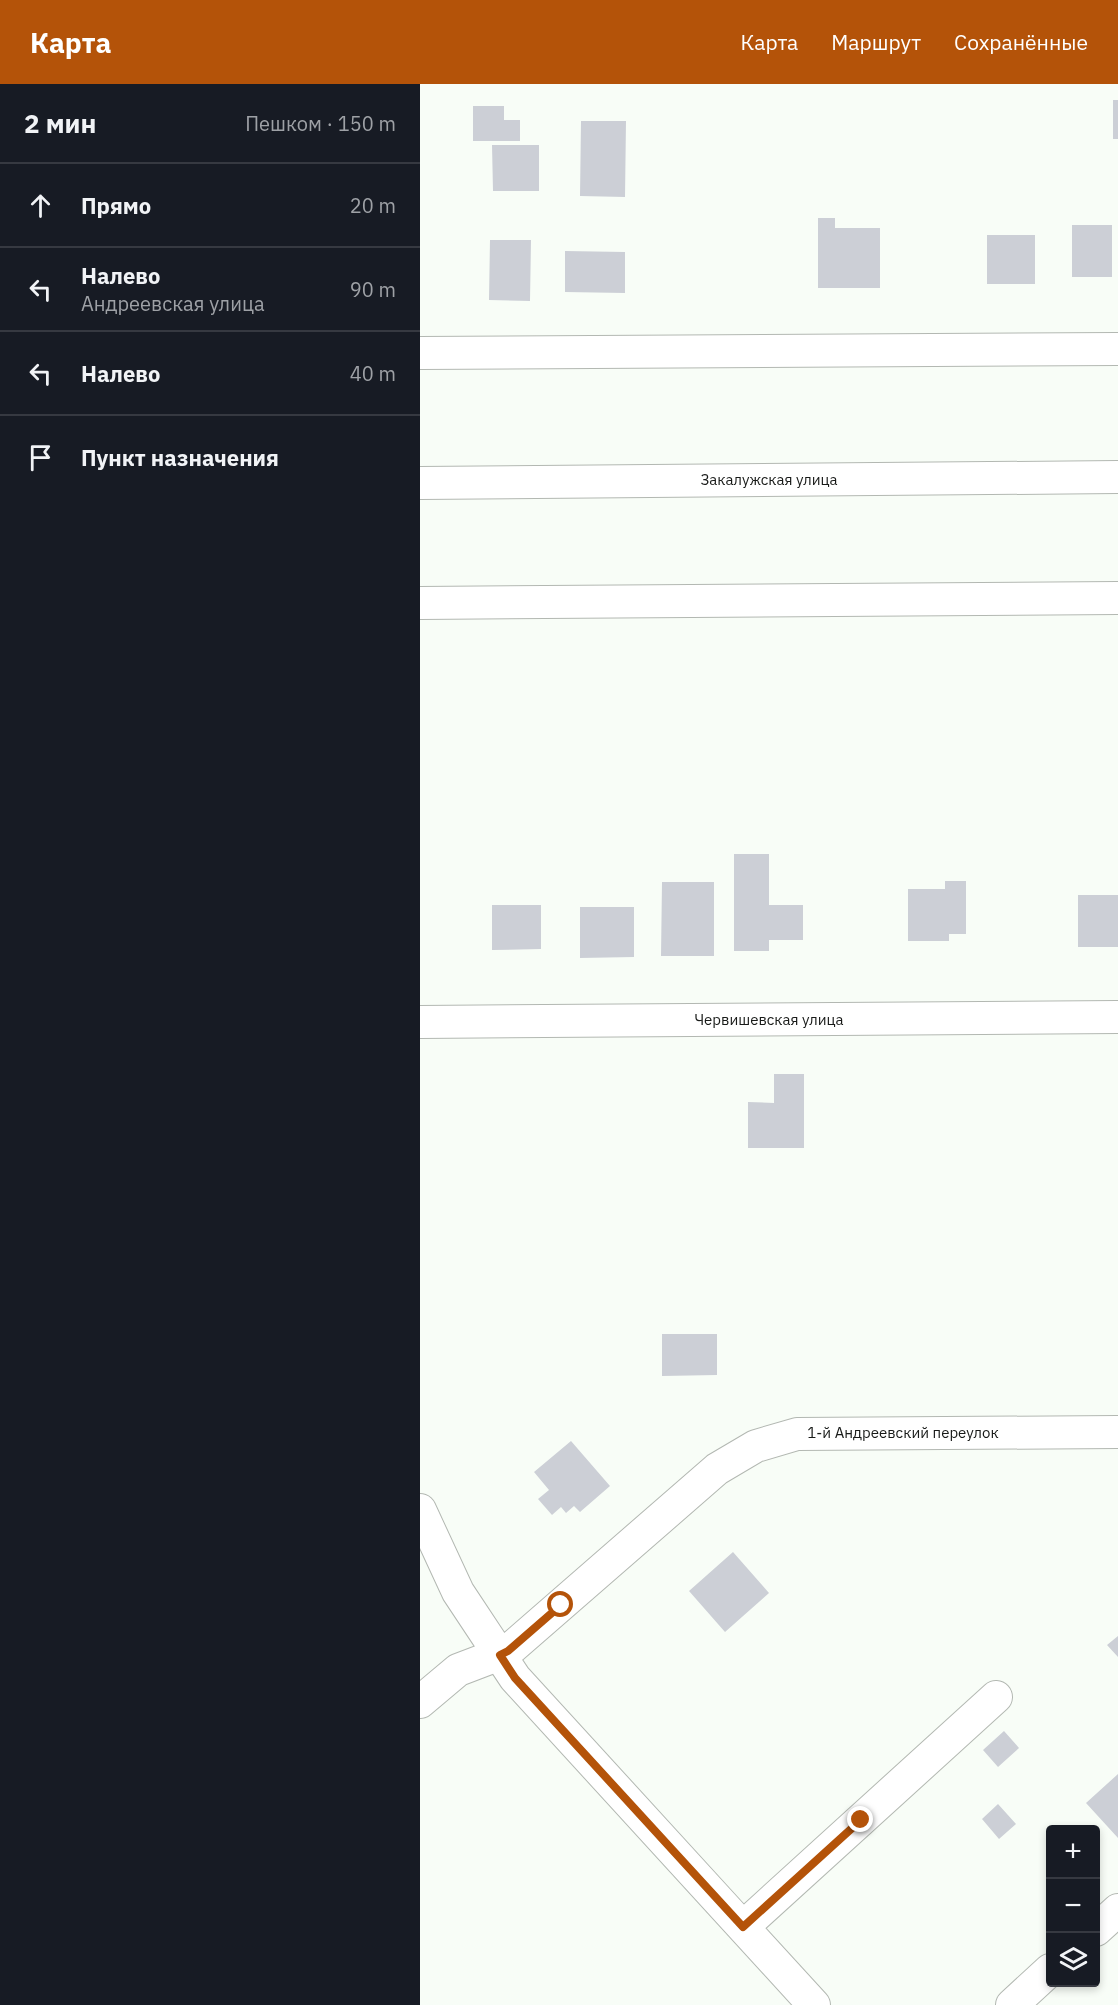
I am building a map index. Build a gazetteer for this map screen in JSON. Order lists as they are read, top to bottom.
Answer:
{
  "streets": {
    "street": ["Закалужская улица", "Червишевская улица", "1-й Андреевский переулок"]
  },
  "page": {
    "header": "Карта",
    "nav": ["Карта", "Маршрут", "Сохранённые"],
    "heading": ["2 мин", "Пешком · 150 m"],
    "list": [
      ["Прямо", "20 m"],
      ["Налево", "Андреевская улица", "90 m"],
      ["Налево", "40 m"],
      "Пункт назначения"
    ],
    "map_buttons": ["+", "−"]
  }
}
